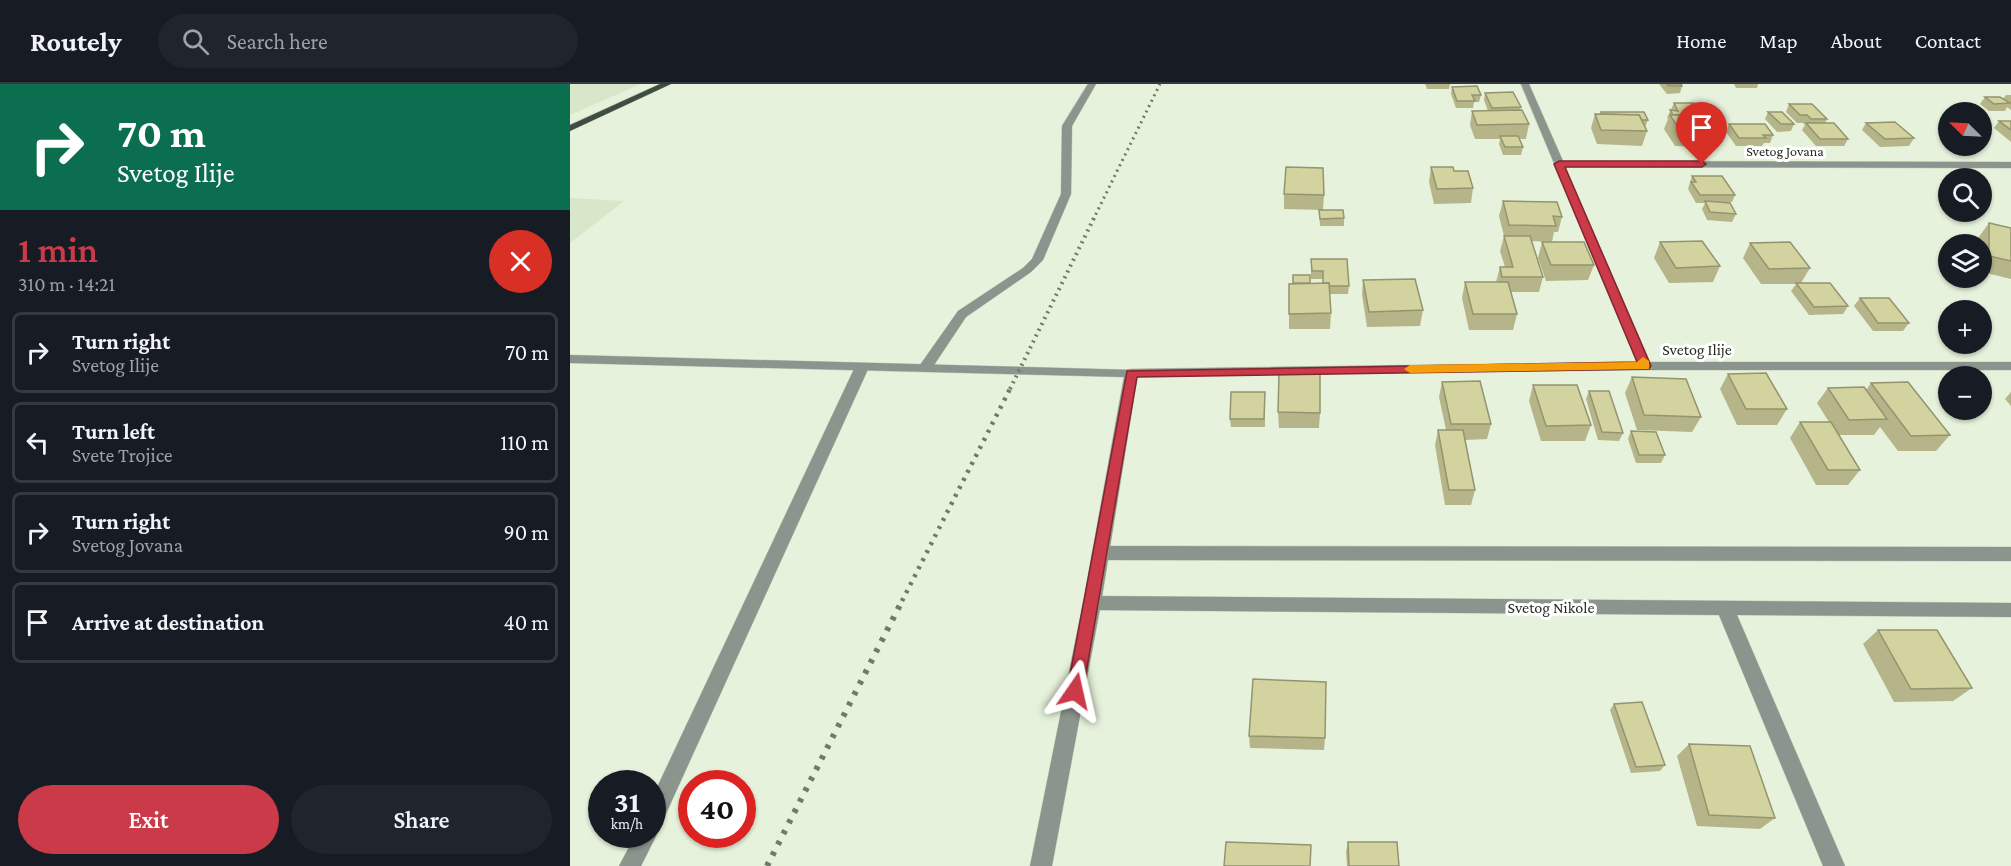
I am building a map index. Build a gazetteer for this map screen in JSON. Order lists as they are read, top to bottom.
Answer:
{
  "streets": {
    "street": ["Svetog Jovana", "Svetog Ilije", "Svetog Nikole"]
  },
  "north": "top left",
  "page": {
    "header": "Routely",
    "search": "Search here",
    "nav": [
      "Home",
      "Map",
      "About",
      "Contact"
    ],
    "turn": ["70 m", "Svetog Ilije"],
    "map_buttons": ["+", "−"],
    "heading": ["1 min", "310 m · 14:21"],
    "list": [
      {
        "name": "Turn right",
        "note": "Svetog Ilije",
        "value": "70 m"
      },
      {
        "name": "Turn left",
        "note": "Svete Trojice",
        "value": "110 m"
      },
      {
        "name": "Turn right",
        "note": "Svetog Jovana",
        "value": "90 m"
      },
      {
        "name": "Arrive at destination",
        "value": "40 m"
      }
    ],
    "speed": "31 km/h",
    "limit": "40",
    "buttons": ["Exit", "Share"]
  }
}
